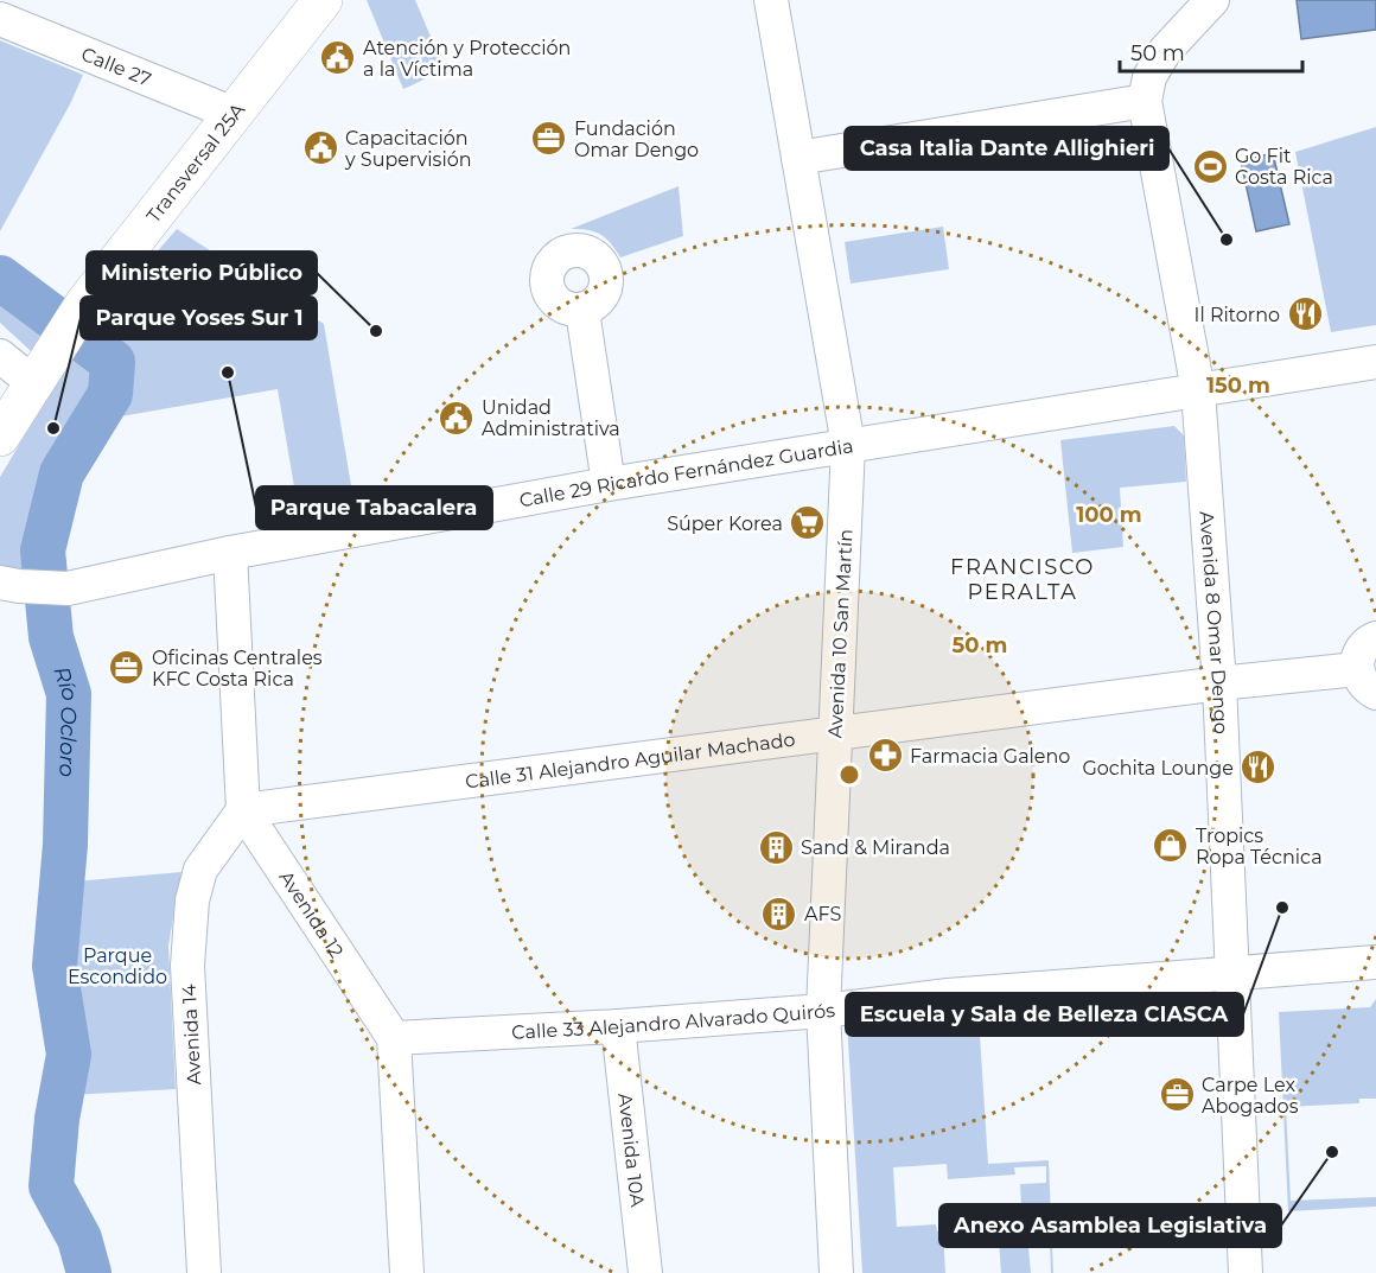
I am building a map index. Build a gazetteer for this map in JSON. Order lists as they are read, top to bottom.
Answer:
{
  "streets": {
    "main road": ["Transversal 25A"],
    "street": [
      "Calle 27",
      "Calle 29 Ricardo Fernández Guardia",
      "Avenida 8 Omar Dengo",
      "Avenida 10 San Martín",
      "Calle 31 Alejandro Aguilar Machado",
      "Avenida 12",
      "Calle 33 Alejandro Alvarado Quirós",
      "Avenida 14",
      "Avenida 10A"
    ]
  },
  "crossings": [
    ["Calle 27", "Transversal 25A"],
    ["Calle 29 Ricardo Fernández Guardia", "Avenida 8 Omar Dengo"],
    ["Calle 29 Ricardo Fernández Guardia", "Avenida 10 San Martín"],
    ["Avenida 8 Omar Dengo", "Calle 31 Alejandro Aguilar Machado"],
    ["Avenida 8 Omar Dengo", "Calle 33 Alejandro Alvarado Quirós"],
    ["Avenida 10 San Martín", "Calle 31 Alejandro Aguilar Machado"],
    ["Avenida 10 San Martín", "Calle 33 Alejandro Alvarado Quirós"],
    ["Calle 31 Alejandro Aguilar Machado", "Avenida 12"],
    ["Calle 31 Alejandro Aguilar Machado", "Avenida 14"],
    ["Avenida 12", "Calle 33 Alejandro Alvarado Quirós"],
    ["Avenida 12", "Avenida 14"],
    ["Calle 33 Alejandro Alvarado Quirós", "Avenida 10A"]
  ],
  "districts": ["FRANCISCO PERALTA"],
  "water": ["Río Ocloro"],
  "parks": ["Parque Escondido"],
  "places": {
    "public building": ["Atención y Protección a la Víctima", "Capacitación y Supervisión", "Unidad Administrativa"],
    "office": ["Fundación Omar Dengo", "Oficinas Centrales KFC Costa Rica", "Carpe Lex Abogados"],
    "sports": ["Go Fit Costa Rica"],
    "other": [
      "Casa Italia Dante Allighieri",
      "Ministerio Público",
      "Parque Tabacalera",
      "Parque Yoses Sur 1",
      "Escuela y Sala de Belleza CIASCA",
      "Anexo Asamblea Legislativa"
    ],
    "restaurant": ["Il Ritorno", "Gochita Lounge"],
    "supermarket": ["Súper Korea"],
    "pharmacy": ["Farmacia Galeno"],
    "shop": ["Tropics Ropa Técnica"],
    "building": ["Sand & Miranda", "AFS"]
  },
  "scale_bar": "50 m",
  "rings": ["150 m", "100 m", "50 m"]
}
